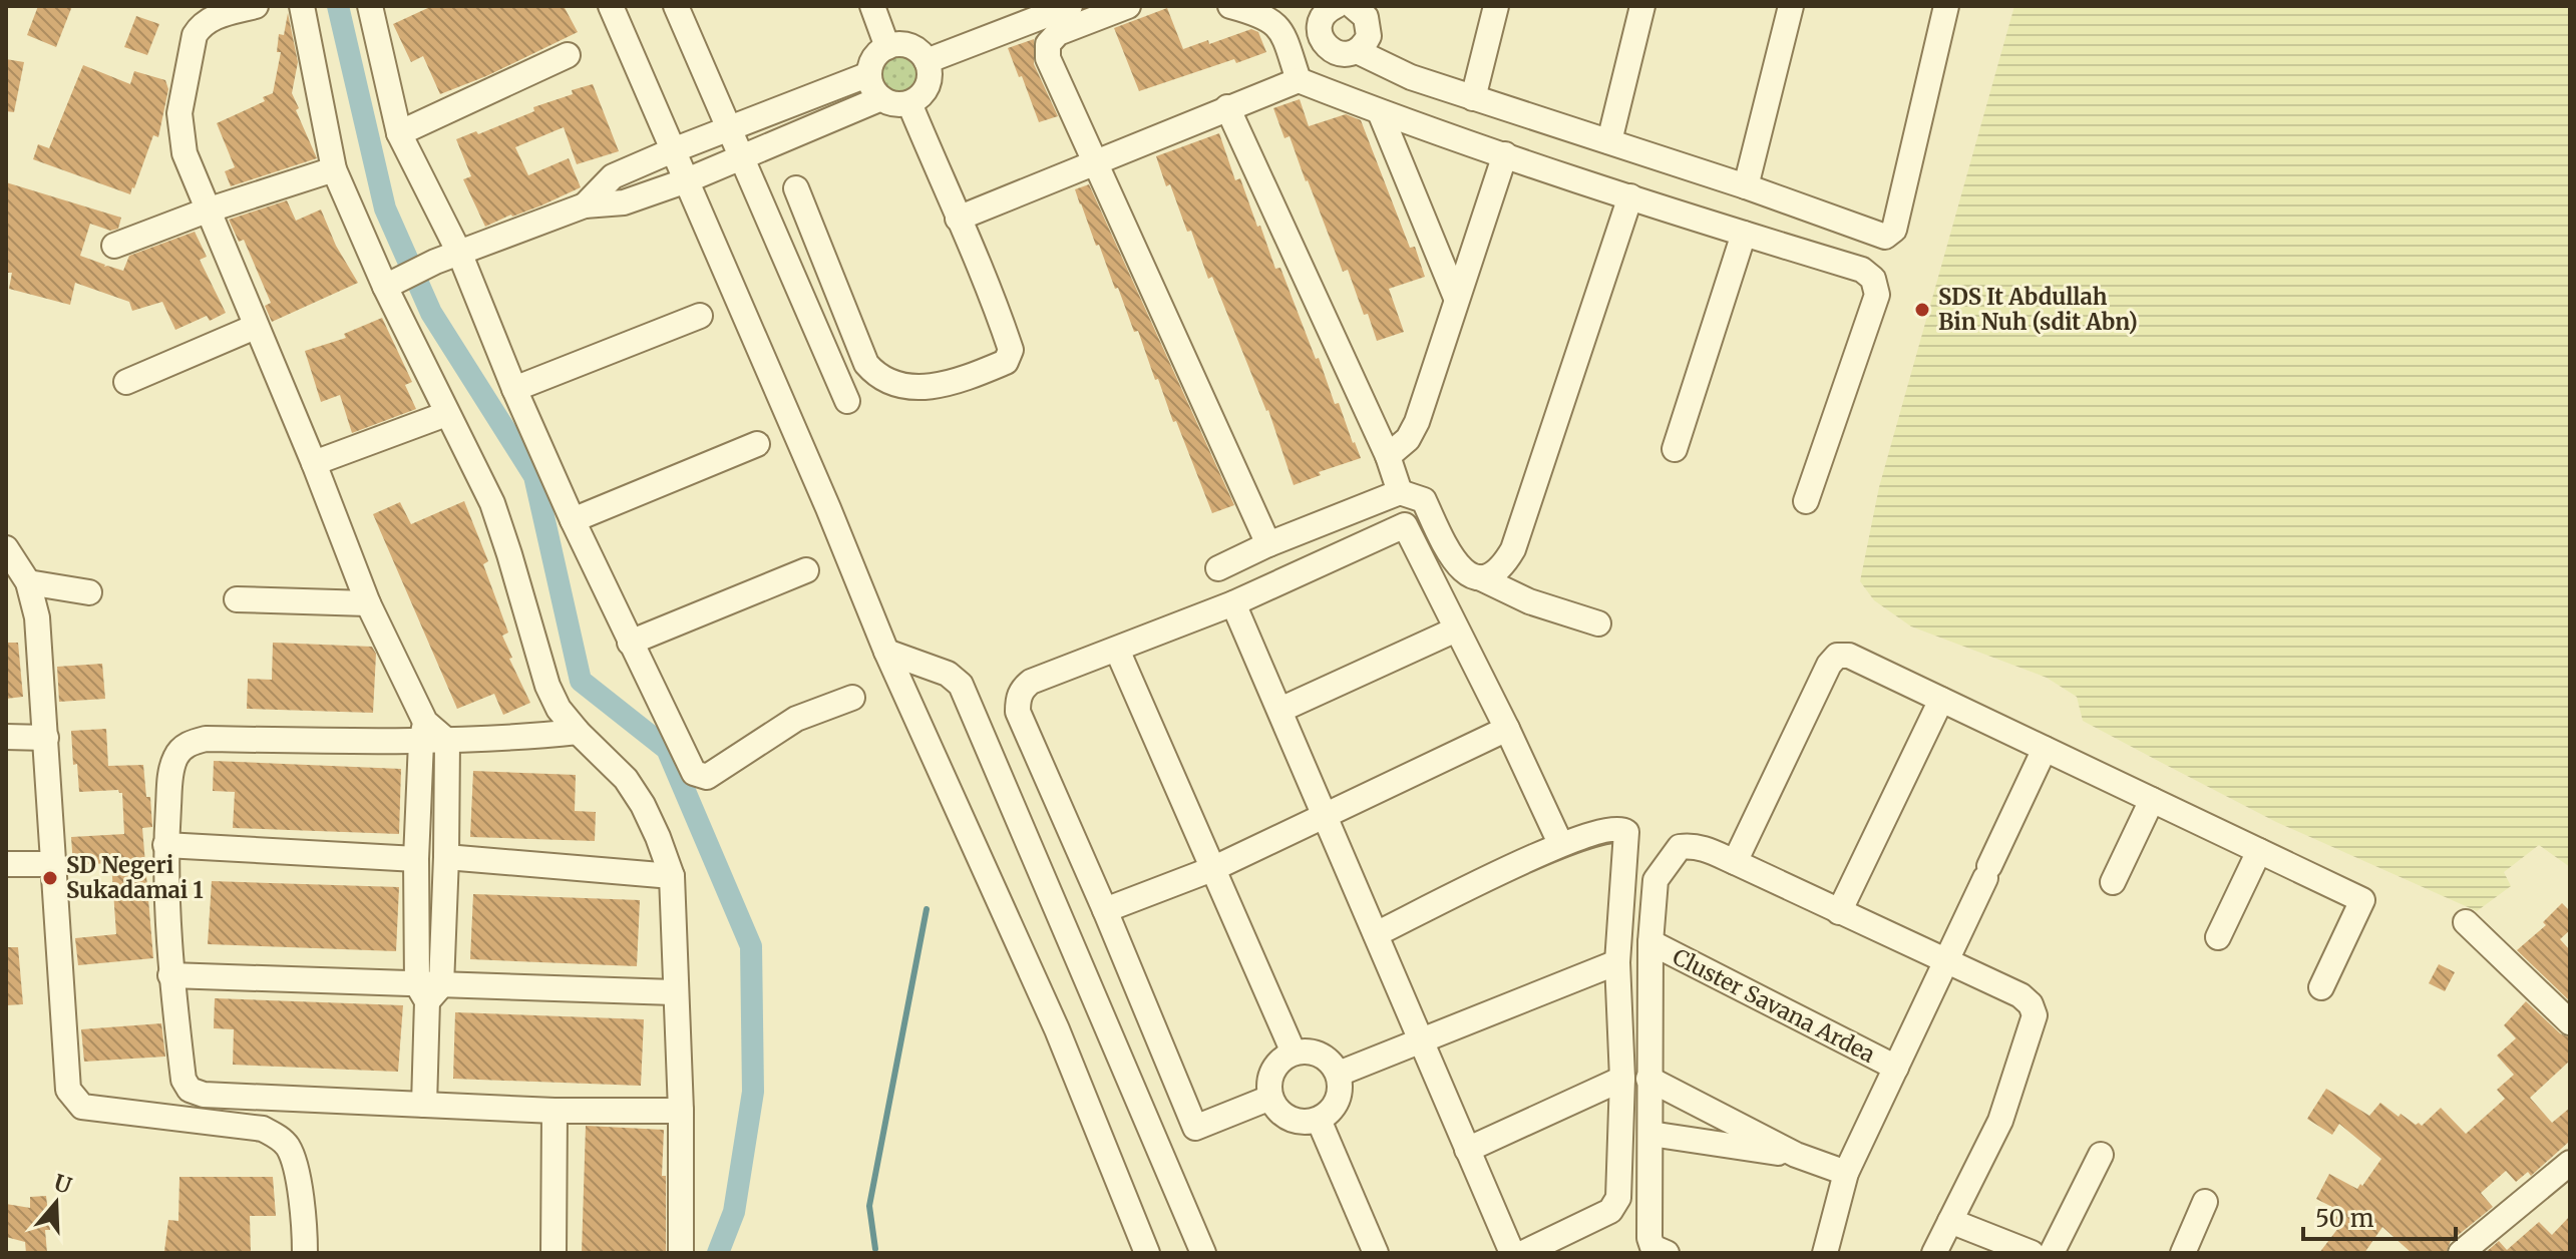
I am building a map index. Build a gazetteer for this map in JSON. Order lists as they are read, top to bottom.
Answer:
{
  "streets": {
    "street": ["Cluster Savana Ardea"]
  },
  "places": ["SDS It Abdullah Bin Nuh (sdit Abn)", "SD Negeri Sukadamai 1"],
  "scale_bar": "50 m",
  "north": "top"
}
